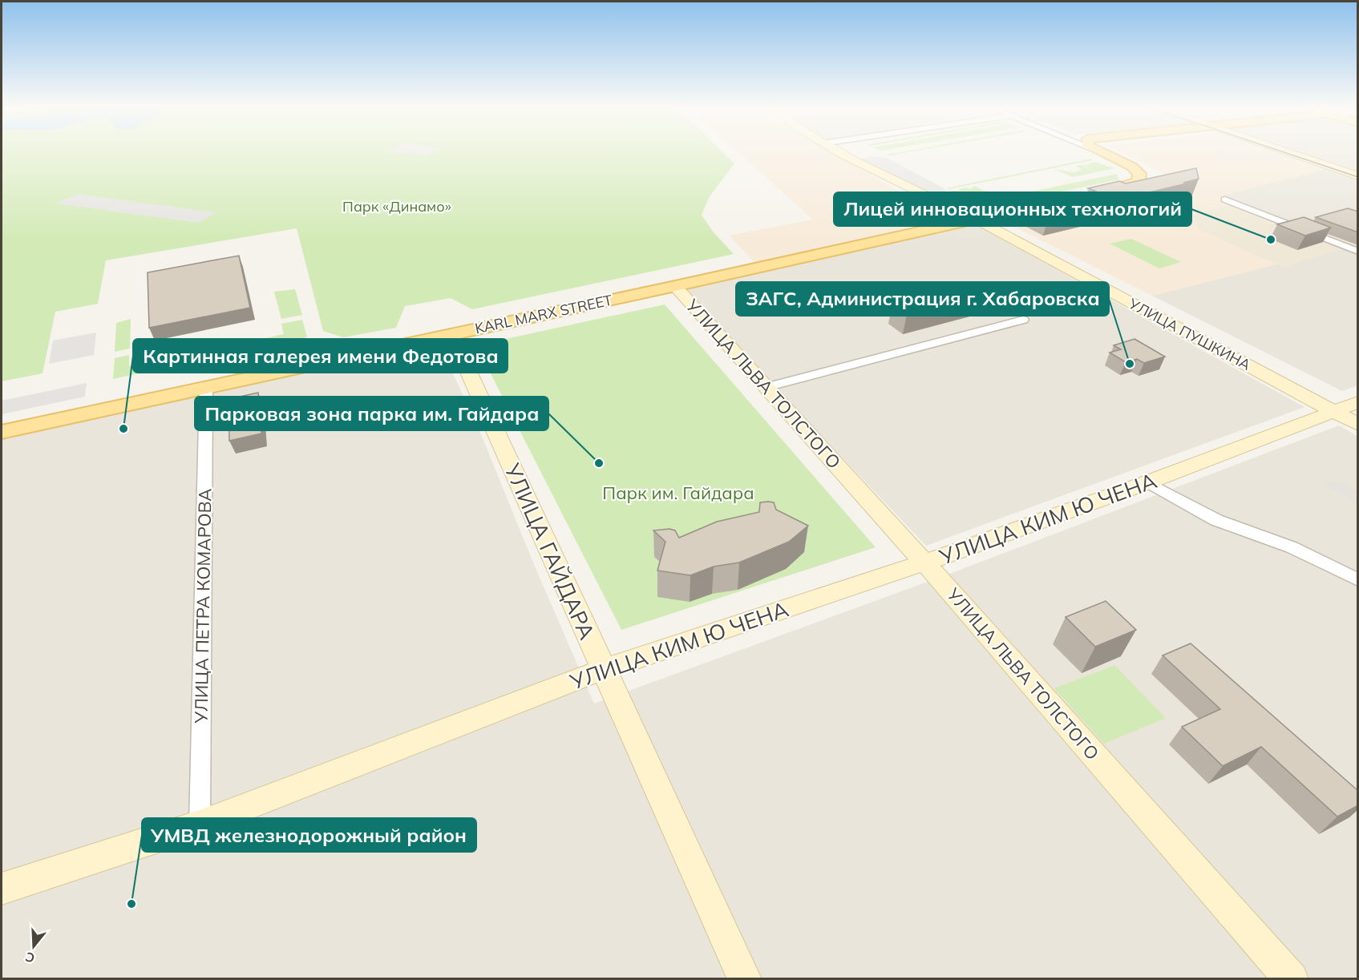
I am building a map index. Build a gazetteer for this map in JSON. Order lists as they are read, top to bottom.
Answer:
{
  "streets": {
    "main road": ["KARL MARX STREET"],
    "street": [
      "УЛИЦА ПУШКИНА",
      "УЛИЦА ЛЬВА ТОЛСТОГО",
      "УЛИЦА КИМ Ю ЧЕНА",
      "УЛИЦА ГАЙДАРА",
      "УЛИЦА ПЕТРА КОМАРОВА"
    ]
  },
  "crossings": [
    ["KARL MARX STREET", "УЛИЦА ПУШКИНА"],
    ["KARL MARX STREET", "УЛИЦА ЛЬВА ТОЛСТОГО"],
    ["KARL MARX STREET", "УЛИЦА ГАЙДАРА"],
    ["KARL MARX STREET", "УЛИЦА ПЕТРА КОМАРОВА"],
    ["УЛИЦА ПУШКИНА", "УЛИЦА КИМ Ю ЧЕНА"],
    ["УЛИЦА ЛЬВА ТОЛСТОГО", "УЛИЦА КИМ Ю ЧЕНА"],
    ["УЛИЦА КИМ Ю ЧЕНА", "УЛИЦА ГАЙДАРА"],
    ["УЛИЦА КИМ Ю ЧЕНА", "УЛИЦА ПЕТРА КОМАРОВА"]
  ],
  "parks": ["Парк «Динамо»", "Парк им. Гайдара"],
  "places": [
    "Лицей инновационных технологий",
    "ЗАГС, Администрация г. Хабаровска",
    "Картинная галерея имени Федотова",
    "Парковая зона парка им. Гайдара",
    "УМВД железнодорожный район"
  ],
  "north": "bottom"
}
